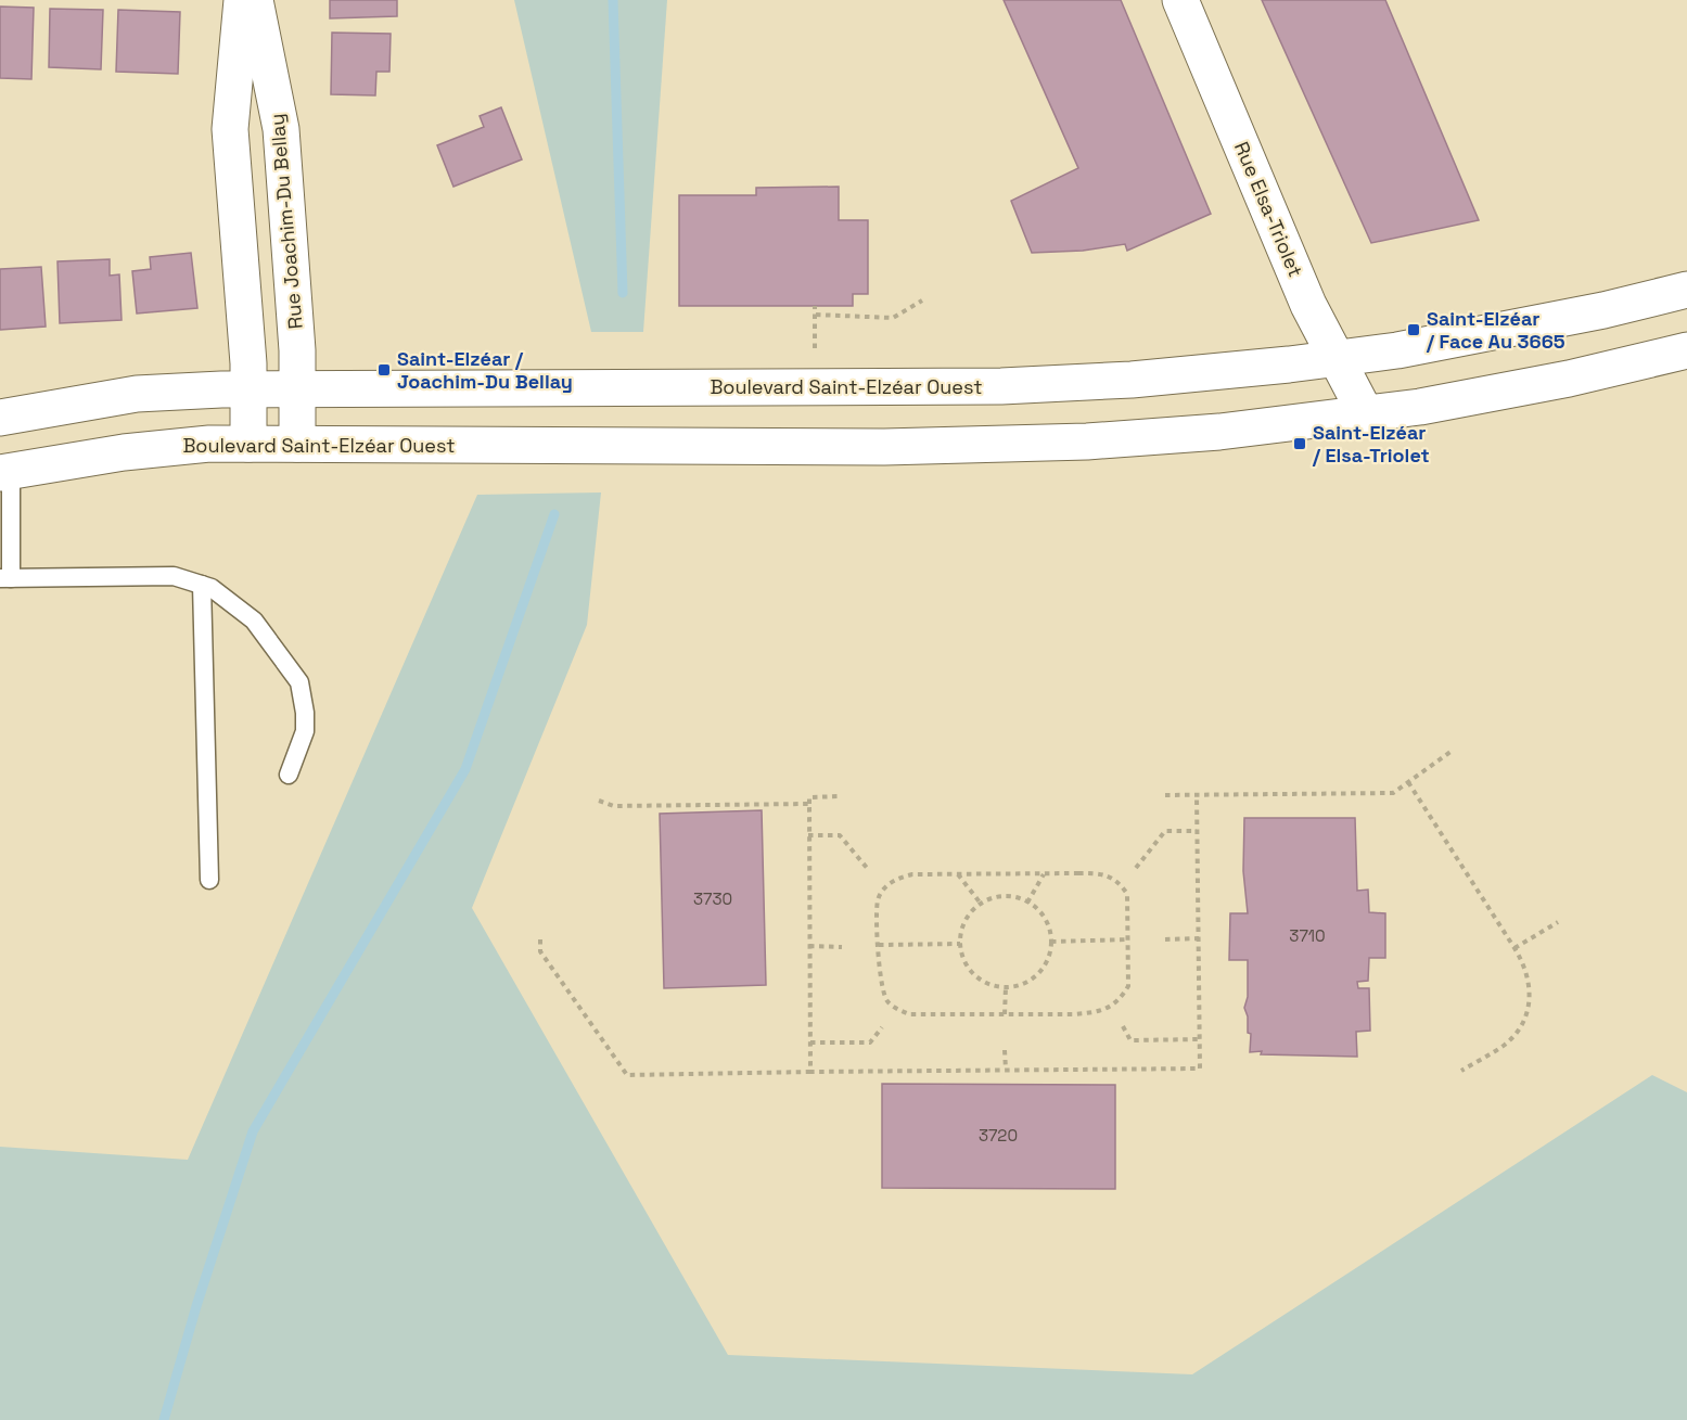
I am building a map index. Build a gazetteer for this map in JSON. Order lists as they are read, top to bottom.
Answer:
{
  "streets": {
    "street": ["Rue Elsa-Triolet", "Rue Joachim-Du Bellay", "Boulevard Saint-Elzéar Ouest"]
  },
  "crossings": [
    ["Rue Elsa-Triolet", "Boulevard Saint-Elzéar Ouest"],
    ["Rue Joachim-Du Bellay", "Boulevard Saint-Elzéar Ouest"]
  ],
  "places": {
    "transit": ["Saint-Elzéar / Face Au 3665", "Saint-Elzéar / Joachim-Du Bellay", "Saint-Elzéar / Elsa-Triolet"]
  },
  "house_numbers": ["3730", "3710", "3720"]
}
